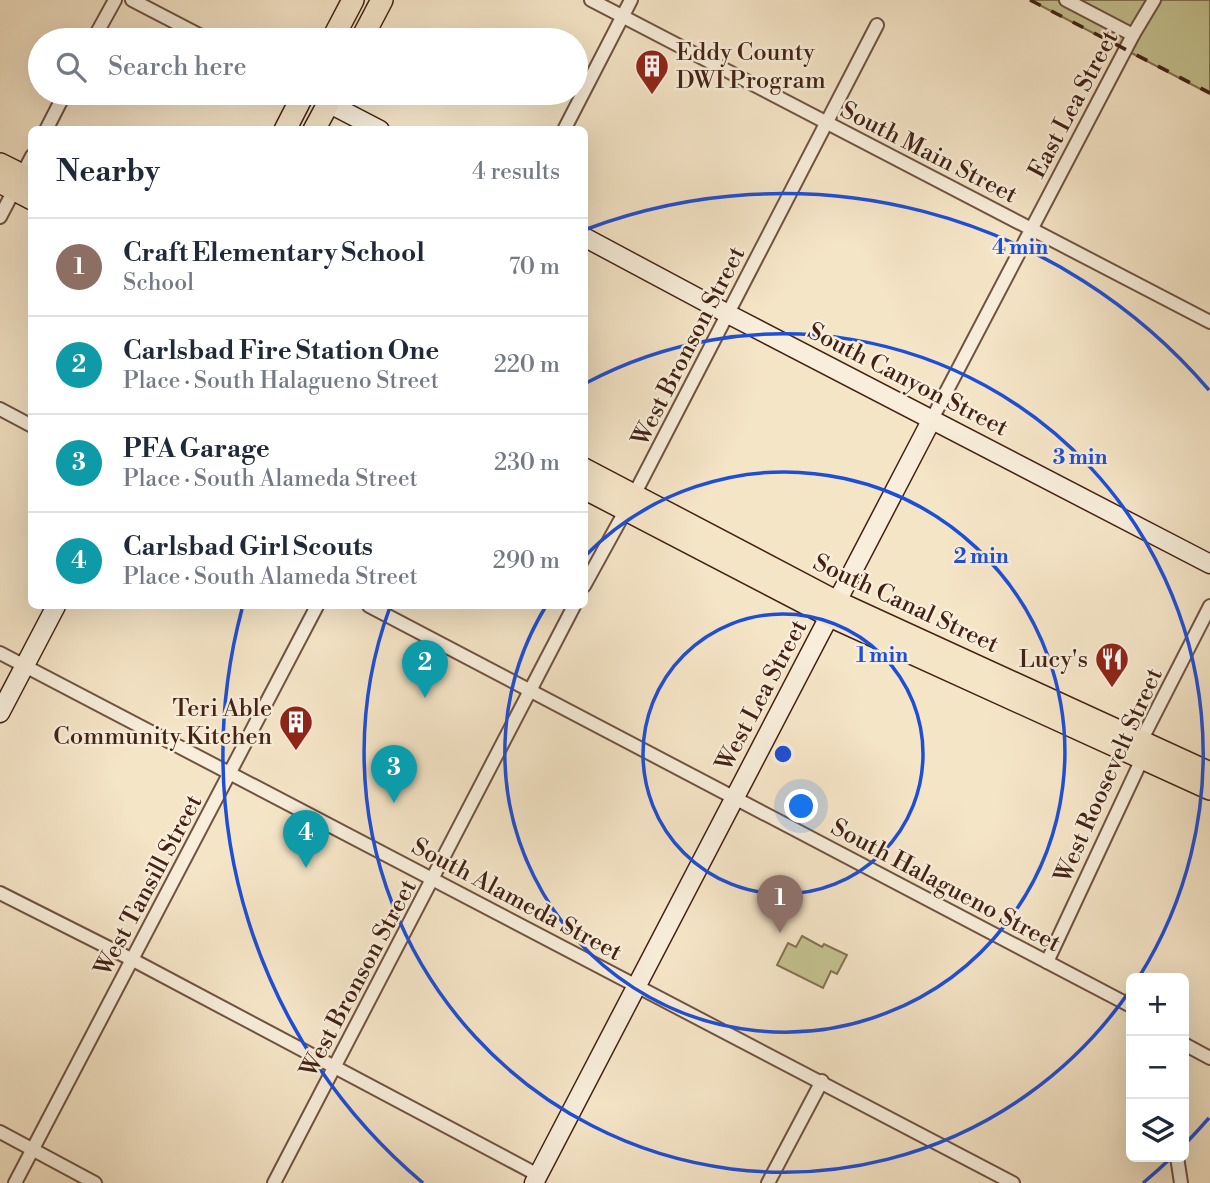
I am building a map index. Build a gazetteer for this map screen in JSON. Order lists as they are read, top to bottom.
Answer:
{
  "streets": {
    "highway": ["South Canal Street"],
    "street": [
      "East Lea Street",
      "South Main Street",
      "West Bronson Street",
      "South Canyon Street",
      "West Lea Street",
      "West Roosevelt Street",
      "West Tansill Street",
      "South Halagueno Street",
      "South Alameda Street"
    ]
  },
  "crossings": [
    ["East Lea Street", "South Main Street"],
    ["East Lea Street", "West Lea Street"],
    ["South Main Street", "West Bronson Street"],
    ["South Main Street", "West Lea Street"],
    ["West Bronson Street", "South Canyon Street"],
    ["West Bronson Street", "South Canal Street"],
    ["West Bronson Street", "South Halagueno Street"],
    ["West Bronson Street", "South Alameda Street"],
    ["South Canyon Street", "West Lea Street"],
    ["South Canal Street", "West Lea Street"],
    ["South Canal Street", "West Roosevelt Street"],
    ["West Lea Street", "South Halagueno Street"],
    ["West Lea Street", "South Alameda Street"],
    ["West Roosevelt Street", "South Halagueno Street"],
    ["West Tansill Street", "South Alameda Street"]
  ],
  "places": {
    "building": ["Eddy County DWI Program", "Teri Able Community Kitchen"],
    "restaurant": ["Lucy's"]
  },
  "page": {
    "search": "Search here",
    "heading": ["Nearby", "4 results"],
    "list": [
      {
        "mark": "1",
        "name": "Craft Elementary School",
        "note": "School",
        "value": "70 m"
      },
      {
        "mark": "2",
        "name": "Carlsbad Fire Station One",
        "note": "Place · South Halagueno Street",
        "value": "220 m"
      },
      {
        "mark": "3",
        "name": "PFA Garage",
        "note": "Place · South Alameda Street",
        "value": "230 m"
      },
      {
        "mark": "4",
        "name": "Carlsbad Girl Scouts",
        "note": "Place · South Alameda Street",
        "value": "290 m"
      }
    ],
    "pins": [
      "2",
      "3",
      "4",
      "1"
    ],
    "map_buttons": ["+", "−"]
  },
  "rings": [
    "4 min",
    "3 min",
    "2 min",
    "1 min"
  ]
}
